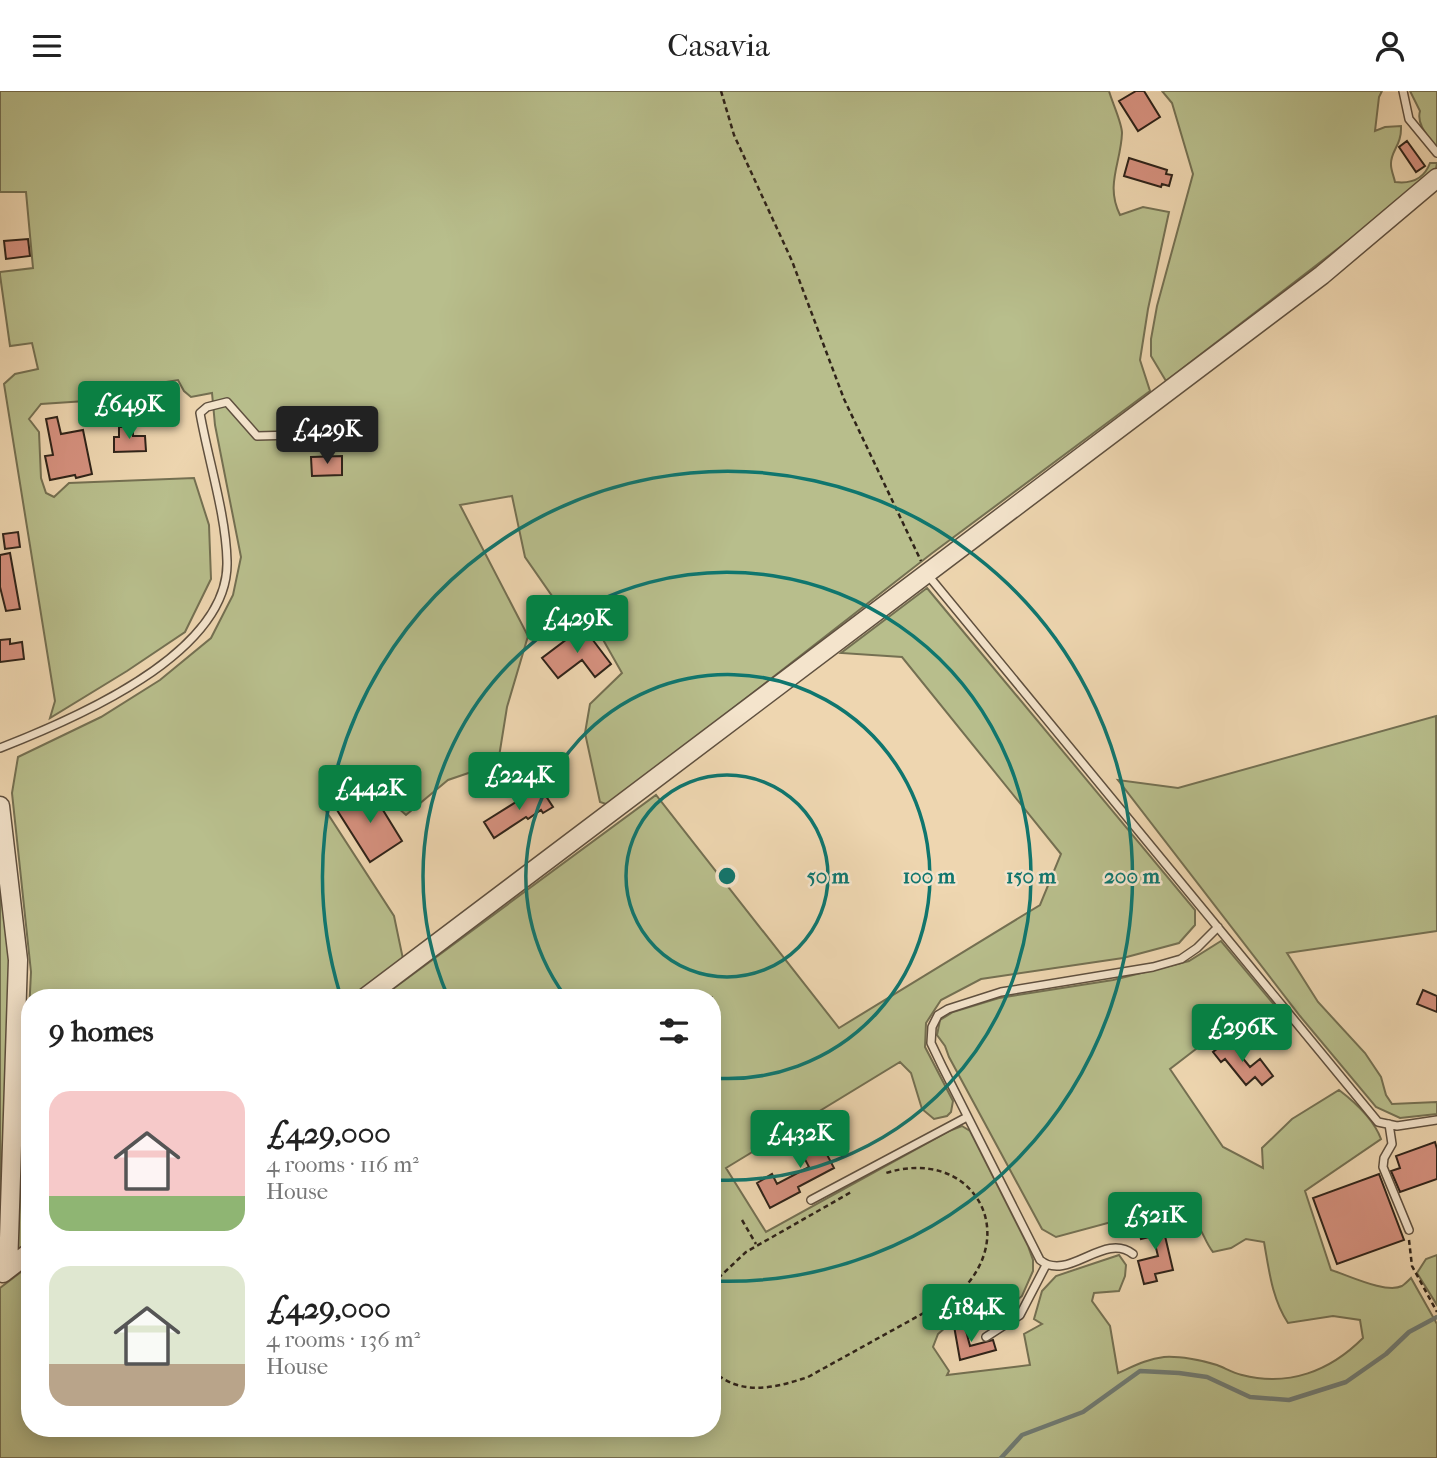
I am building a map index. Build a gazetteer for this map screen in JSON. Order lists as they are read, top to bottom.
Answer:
{
  "page": {
    "header": "Casavia",
    "price": [
      "£649K",
      "£429K",
      "£429K",
      "£224K",
      "£442K",
      "£296K",
      "£432K",
      "£521K",
      "£184K"
    ],
    "heading": "9 homes",
    "list": [
      {
        "name": "£429,000",
        "note": "4 rooms · 116 m² · House"
      },
      {
        "name": "£429,000",
        "note": "4 rooms · 136 m² · House"
      }
    ]
  },
  "rings": [
    "50 m",
    "100 m",
    "150 m",
    "200 m"
  ]
}
